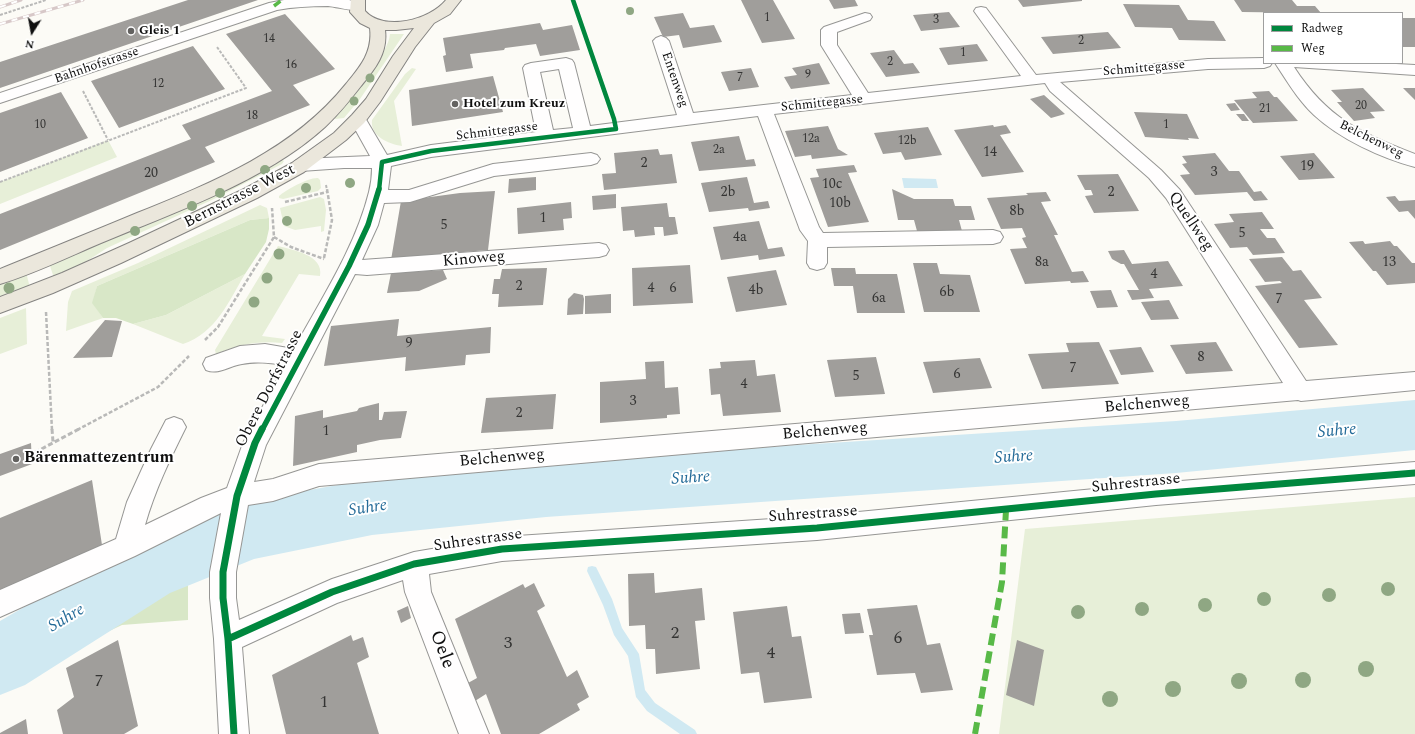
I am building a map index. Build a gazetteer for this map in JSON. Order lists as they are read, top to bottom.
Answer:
{
  "streets": {
    "main road": ["Bernstrasse West"],
    "street": [
      "Bahnhofstrasse",
      "Schmittegasse",
      "Entenweg",
      "Belchenweg",
      "Quellweg",
      "Kinoweg",
      "Obere Dorfstrasse",
      "Suhrestrasse",
      "Oele"
    ]
  },
  "crossings": [
    ["Schmittegasse", "Entenweg"],
    ["Schmittegasse", "Bernstrasse West"],
    ["Schmittegasse", "Quellweg"],
    ["Schmittegasse", "Obere Dorfstrasse"],
    ["Belchenweg", "Quellweg"],
    ["Belchenweg", "Obere Dorfstrasse"],
    ["Kinoweg", "Obere Dorfstrasse"],
    ["Obere Dorfstrasse", "Suhrestrasse"],
    ["Suhrestrasse", "Oele"]
  ],
  "water": ["Suhre"],
  "places": ["Gleis 1", "Hotel zum Kreuz", "Bärenmattezentrum"],
  "house_numbers": [
    "1",
    "3",
    "14",
    "2",
    "1",
    "2",
    "16",
    "9",
    "7",
    "12",
    "20",
    "21",
    "18",
    "10",
    "1",
    "12a",
    "12b",
    "2a",
    "14",
    "2",
    "19",
    "3",
    "20",
    "10c",
    "2b",
    "2",
    "10b",
    "8b",
    "1",
    "5",
    "5",
    "4a",
    "8a",
    "13",
    "4",
    "2",
    "4",
    "6",
    "4b",
    "6b",
    "6a",
    "7",
    "9",
    "8",
    "7",
    "6",
    "5",
    "4",
    "3",
    "2",
    "1",
    "2",
    "6",
    "3",
    "4",
    "7",
    "1"
  ],
  "legend": ["Radweg", "Weg"],
  "north": "bottom"
}
